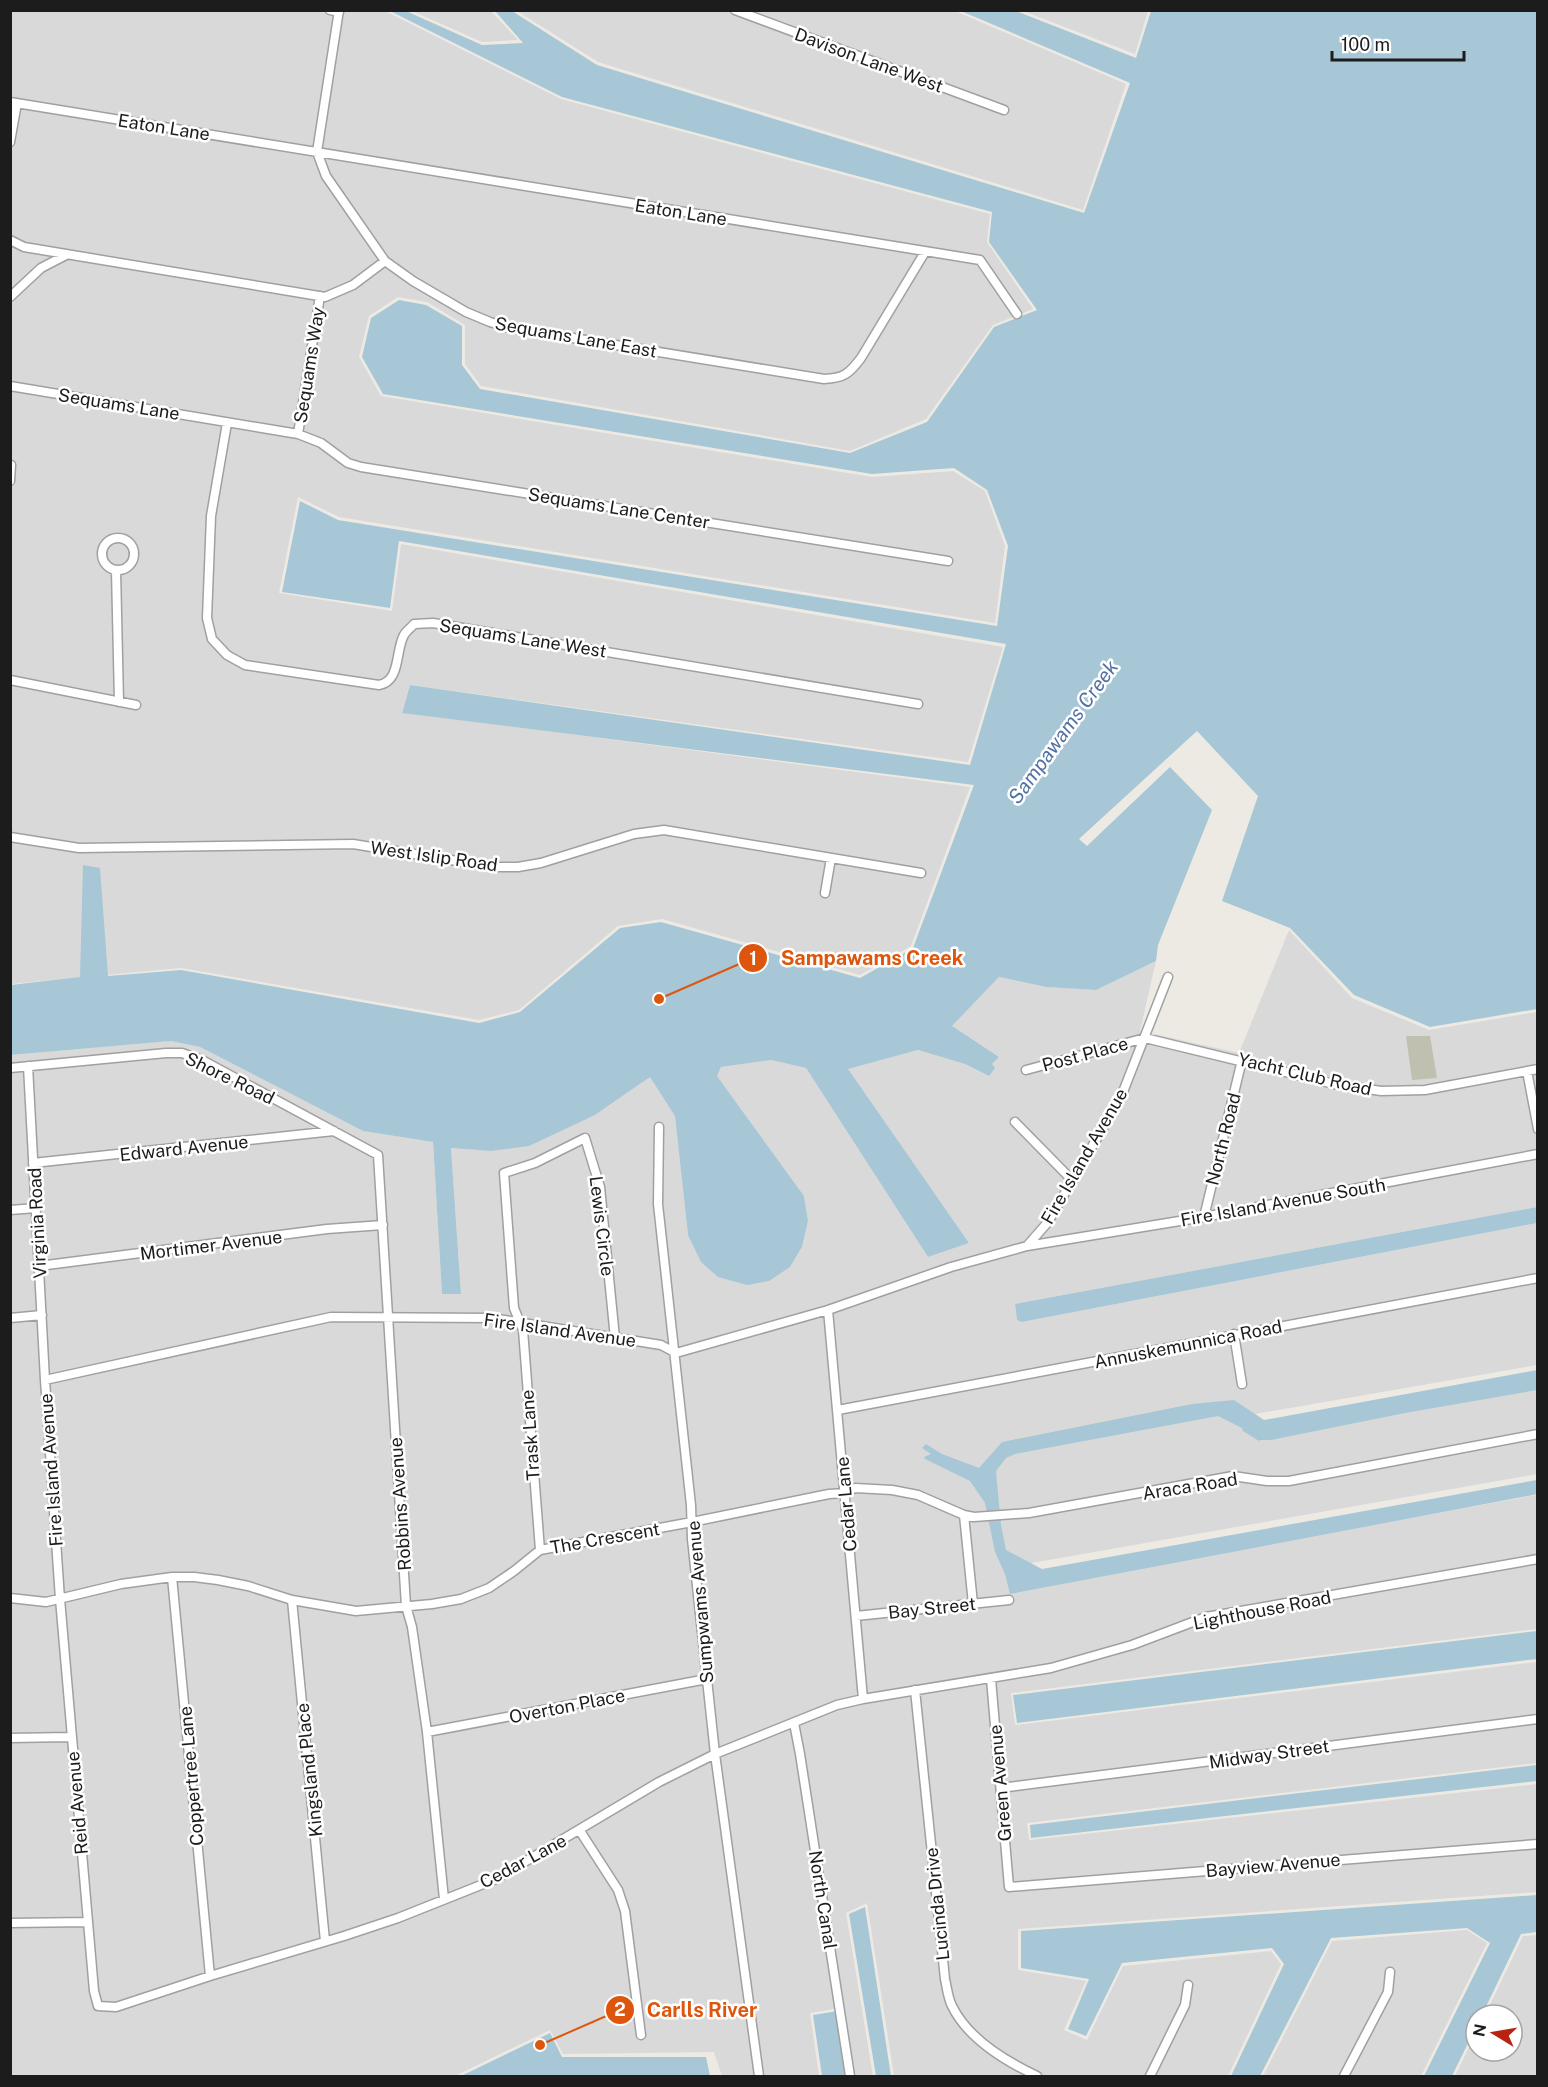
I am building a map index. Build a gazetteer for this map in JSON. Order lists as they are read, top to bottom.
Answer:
{
  "streets": {
    "street": [
      "Davison Lane West",
      "Eaton Lane",
      "Sequams Lane East",
      "Sequams Way",
      "Sequams Lane",
      "Sequams Lane Center",
      "Sequams Lane West",
      "West Islip Road",
      "Post Place",
      "Yacht Club Road",
      "Shore Road",
      "North Road",
      "Edward Avenue",
      "Fire Island Avenue",
      "Fire Island Avenue South",
      "Virginia Road",
      "Lewis Circle",
      "Mortimer Avenue",
      "Annuskemunnica Road",
      "Trask Lane",
      "Araca Road",
      "Robbins Avenue",
      "Cedar Lane",
      "The Crescent",
      "Sumpwams Avenue",
      "Bay Street",
      "Lighthouse Road",
      "Overton Place",
      "Midway Street",
      "Kingsland Place",
      "Coppertree Lane",
      "Green Avenue",
      "Reid Avenue",
      "Bayview Avenue",
      "North Canal",
      "Lucinda Drive"
    ]
  },
  "crossings": [
    ["Eaton Lane", "Sequams Lane East"],
    ["Sequams Way", "Sequams Lane"],
    ["Sequams Way", "Sequams Lane Center"],
    ["Sequams Way", "Sequams Lane West"],
    ["Sequams Lane", "Sequams Lane West"],
    ["Post Place", "Yacht Club Road"],
    ["Post Place", "Fire Island Avenue"],
    ["Yacht Club Road", "North Road"],
    ["Yacht Club Road", "Fire Island Avenue"],
    ["Shore Road", "Edward Avenue"],
    ["Shore Road", "Virginia Road"],
    ["Shore Road", "Robbins Avenue"],
    ["North Road", "Fire Island Avenue South"],
    ["Edward Avenue", "Virginia Road"],
    ["Edward Avenue", "Robbins Avenue"],
    ["Fire Island Avenue", "Fire Island Avenue South"],
    ["Fire Island Avenue", "Virginia Road"],
    ["Fire Island Avenue", "Lewis Circle"],
    ["Fire Island Avenue", "Trask Lane"],
    ["Fire Island Avenue", "Robbins Avenue"],
    ["Fire Island Avenue", "The Crescent"],
    ["Fire Island Avenue", "Sumpwams Avenue"],
    ["Fire Island Avenue", "Reid Avenue"],
    ["Virginia Road", "Mortimer Avenue"],
    ["Lewis Circle", "Trask Lane"],
    ["Mortimer Avenue", "Robbins Avenue"],
    ["Annuskemunnica Road", "Cedar Lane"],
    ["Trask Lane", "The Crescent"],
    ["Araca Road", "Cedar Lane"],
    ["Araca Road", "The Crescent"],
    ["Robbins Avenue", "Cedar Lane"],
    ["Robbins Avenue", "The Crescent"],
    ["Robbins Avenue", "Overton Place"],
    ["Cedar Lane", "The Crescent"],
    ["Cedar Lane", "Sumpwams Avenue"],
    ["Cedar Lane", "Bay Street"],
    ["Cedar Lane", "Lighthouse Road"],
    ["Cedar Lane", "Kingsland Place"],
    ["Cedar Lane", "Coppertree Lane"],
    ["Cedar Lane", "Green Avenue"],
    ["Cedar Lane", "Reid Avenue"],
    ["Cedar Lane", "North Canal"],
    ["Cedar Lane", "Lucinda Drive"],
    ["The Crescent", "Sumpwams Avenue"],
    ["The Crescent", "Kingsland Place"],
    ["The Crescent", "Coppertree Lane"],
    ["The Crescent", "Reid Avenue"],
    ["Sumpwams Avenue", "Overton Place"],
    ["Lighthouse Road", "Green Avenue"],
    ["Midway Street", "Green Avenue"],
    ["Green Avenue", "Bayview Avenue"]
  ],
  "water": ["Sampawams Creek"],
  "places": ["Sampawams Creek", "Carlls River"],
  "scale_bar": "100 m",
  "north": "left"
}
